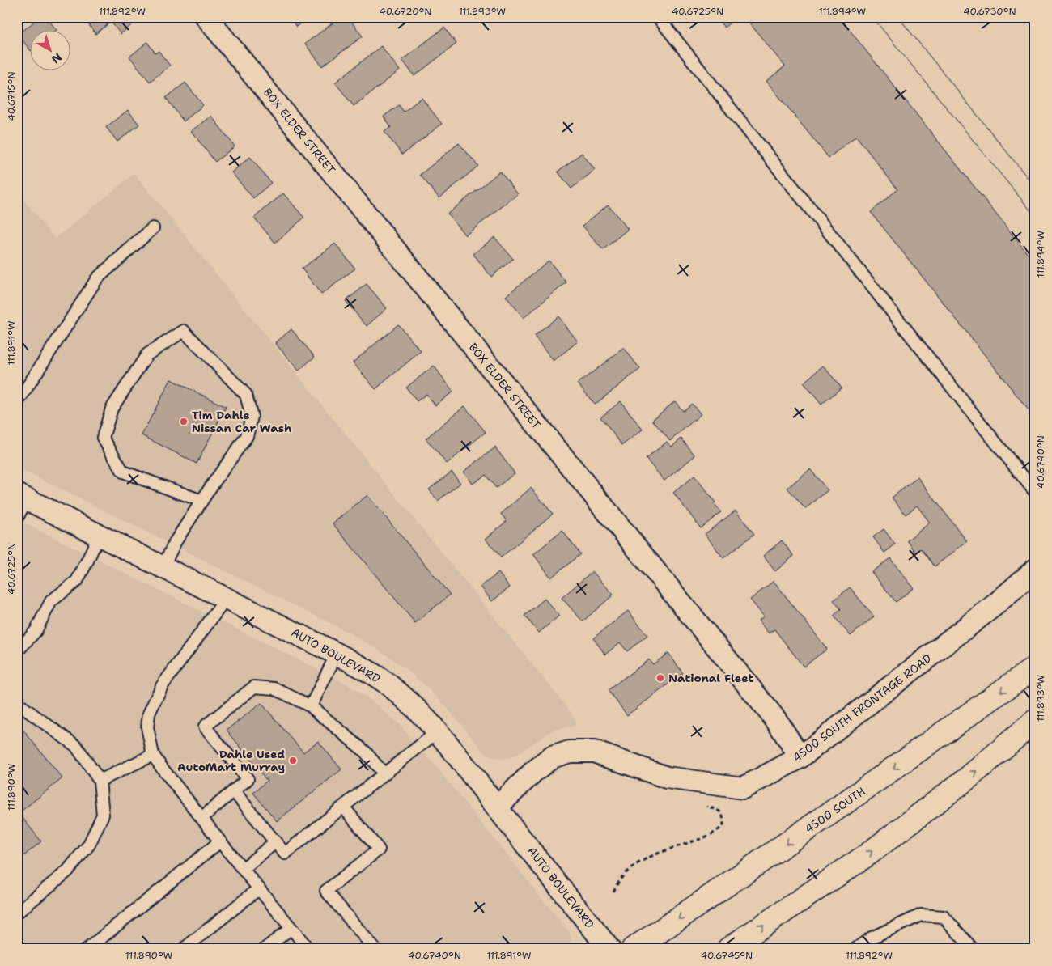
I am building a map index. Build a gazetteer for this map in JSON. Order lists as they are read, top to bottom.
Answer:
{
  "streets": {
    "main road": ["4500 SOUTH"],
    "street": ["BOX ELDER STREET", "AUTO BOULEVARD", "4500 SOUTH FRONTAGE ROAD"]
  },
  "crossings": [
    ["BOX ELDER STREET", "4500 SOUTH FRONTAGE ROAD"],
    ["AUTO BOULEVARD", "4500 SOUTH FRONTAGE ROAD"]
  ],
  "places": ["Tim Dahle Nissan Car Wash", "National Fleet", "Dahle Used AutoMart Murray"],
  "north": "bottom right",
  "coordinates": [
    "111.892°W",
    "40.6720°N",
    "111.893°W",
    "40.6725°N",
    "111.894°W",
    "40.6730°N",
    "40.6715°N",
    "111.891°W",
    "40.6740°N",
    "111.890°W",
    "40.6745°N"
  ]
}
